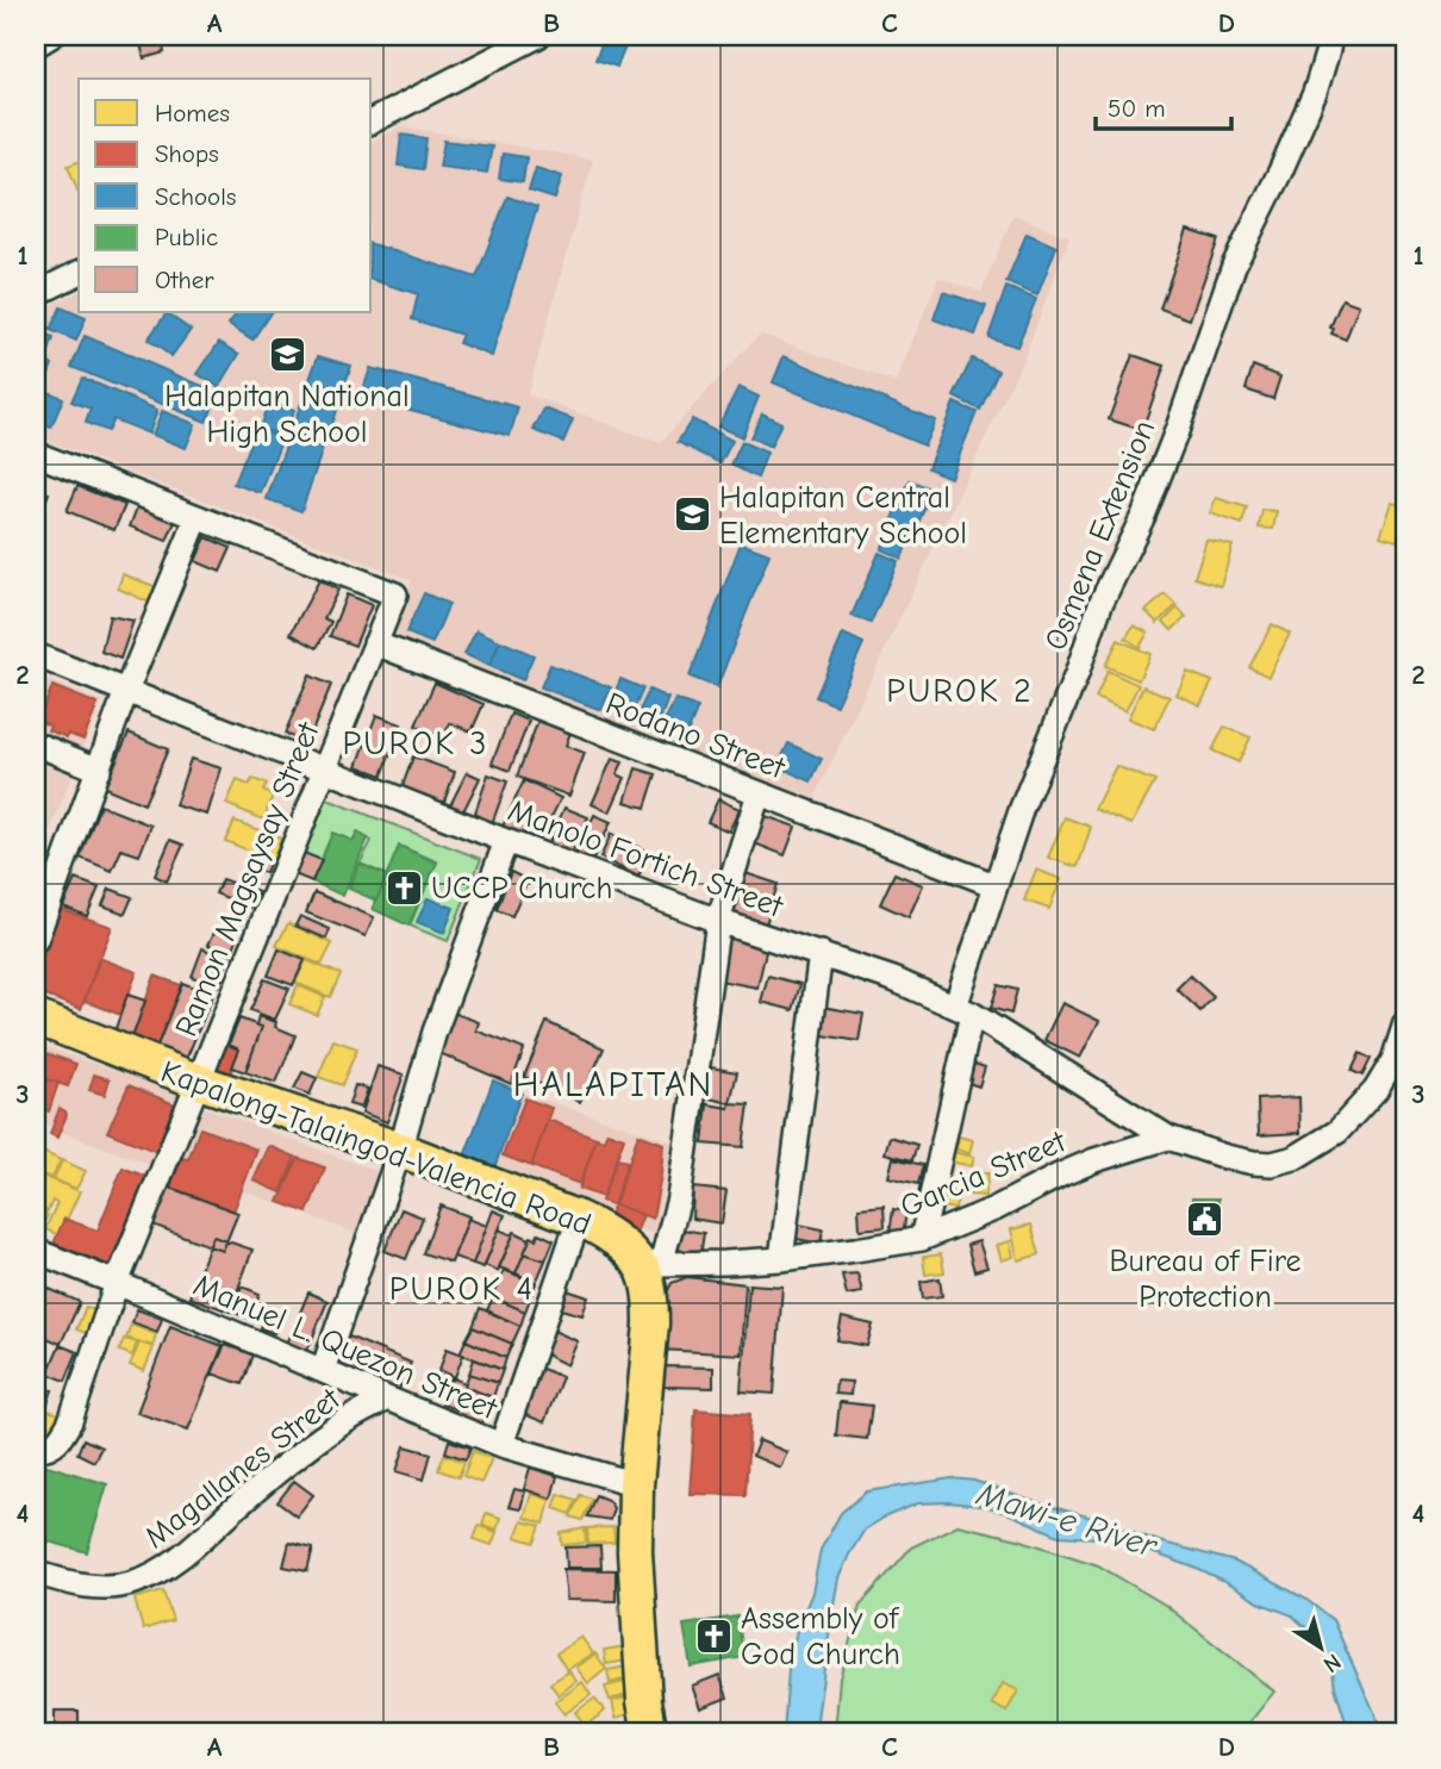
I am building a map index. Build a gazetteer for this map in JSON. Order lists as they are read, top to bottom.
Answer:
{
  "streets": {
    "highway": ["Kapalong-Talaingod-Valencia Road"],
    "street": [
      "Osmena Extension",
      "Rodano Street",
      "Manolo Fortich Street",
      "Ramon Magsaysay Street",
      "Garcia Street",
      "Manuel L. Quezon Street",
      "Magallanes Street"
    ]
  },
  "crossings": [
    ["Osmena Extension", "Rodano Street"],
    ["Osmena Extension", "Manolo Fortich Street"],
    ["Osmena Extension", "Garcia Street"],
    ["Rodano Street", "Ramon Magsaysay Street"],
    ["Manolo Fortich Street", "Ramon Magsaysay Street"],
    ["Manolo Fortich Street", "Garcia Street"],
    ["Ramon Magsaysay Street", "Kapalong-Talaingod-Valencia Road"],
    ["Ramon Magsaysay Street", "Manuel L. Quezon Street"],
    ["Kapalong-Talaingod-Valencia Road", "Garcia Street"],
    ["Manuel L. Quezon Street", "Magallanes Street"]
  ],
  "districts": [
    "PUROK 2",
    "PUROK 3",
    "HALAPITAN",
    "PUROK 4"
  ],
  "water": ["Mawi-e River"],
  "places": {
    "school or university": ["Halapitan National High School", "Halapitan Central Elementary School"],
    "church": ["UCCP Church", "Assembly of God Church"],
    "public building": ["Bureau of Fire Protection"]
  },
  "legend": [
    "Homes",
    "Shops",
    "Schools",
    "Public",
    "Other"
  ],
  "scale_bar": "50 m",
  "north": "bottom right",
  "grid": {
    "columns": [
      "A",
      "B",
      "C",
      "D"
    ],
    "rows": [
      "1",
      "2",
      "3",
      "4"
    ]
  }
}
